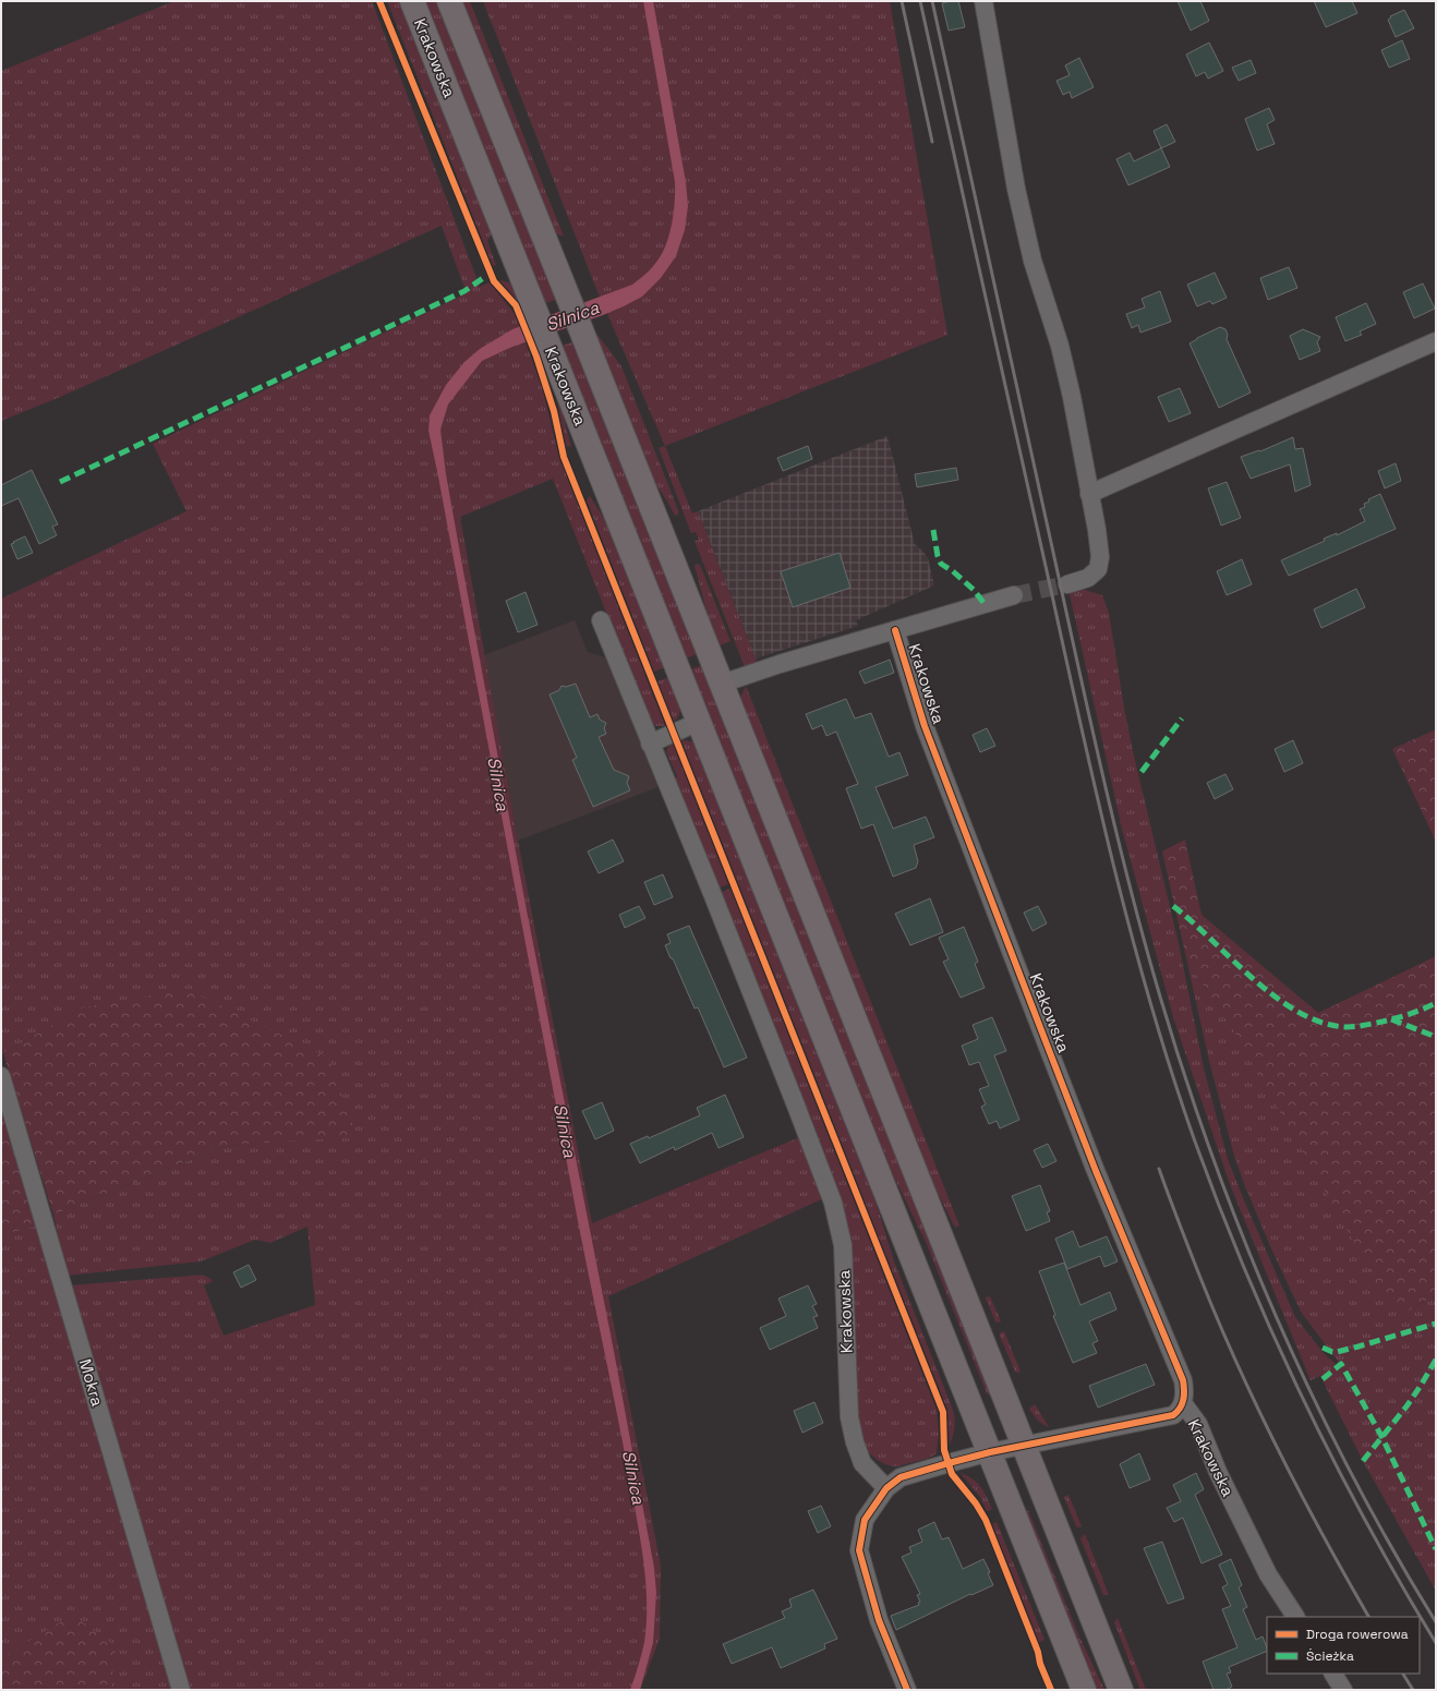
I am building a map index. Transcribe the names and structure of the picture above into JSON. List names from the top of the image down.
{
  "streets": {
    "main road": ["Krakowska"],
    "street": ["Mokra"]
  },
  "water": ["Silnica"],
  "legend": ["Droga rowerowa", "Ścieżka"]
}
